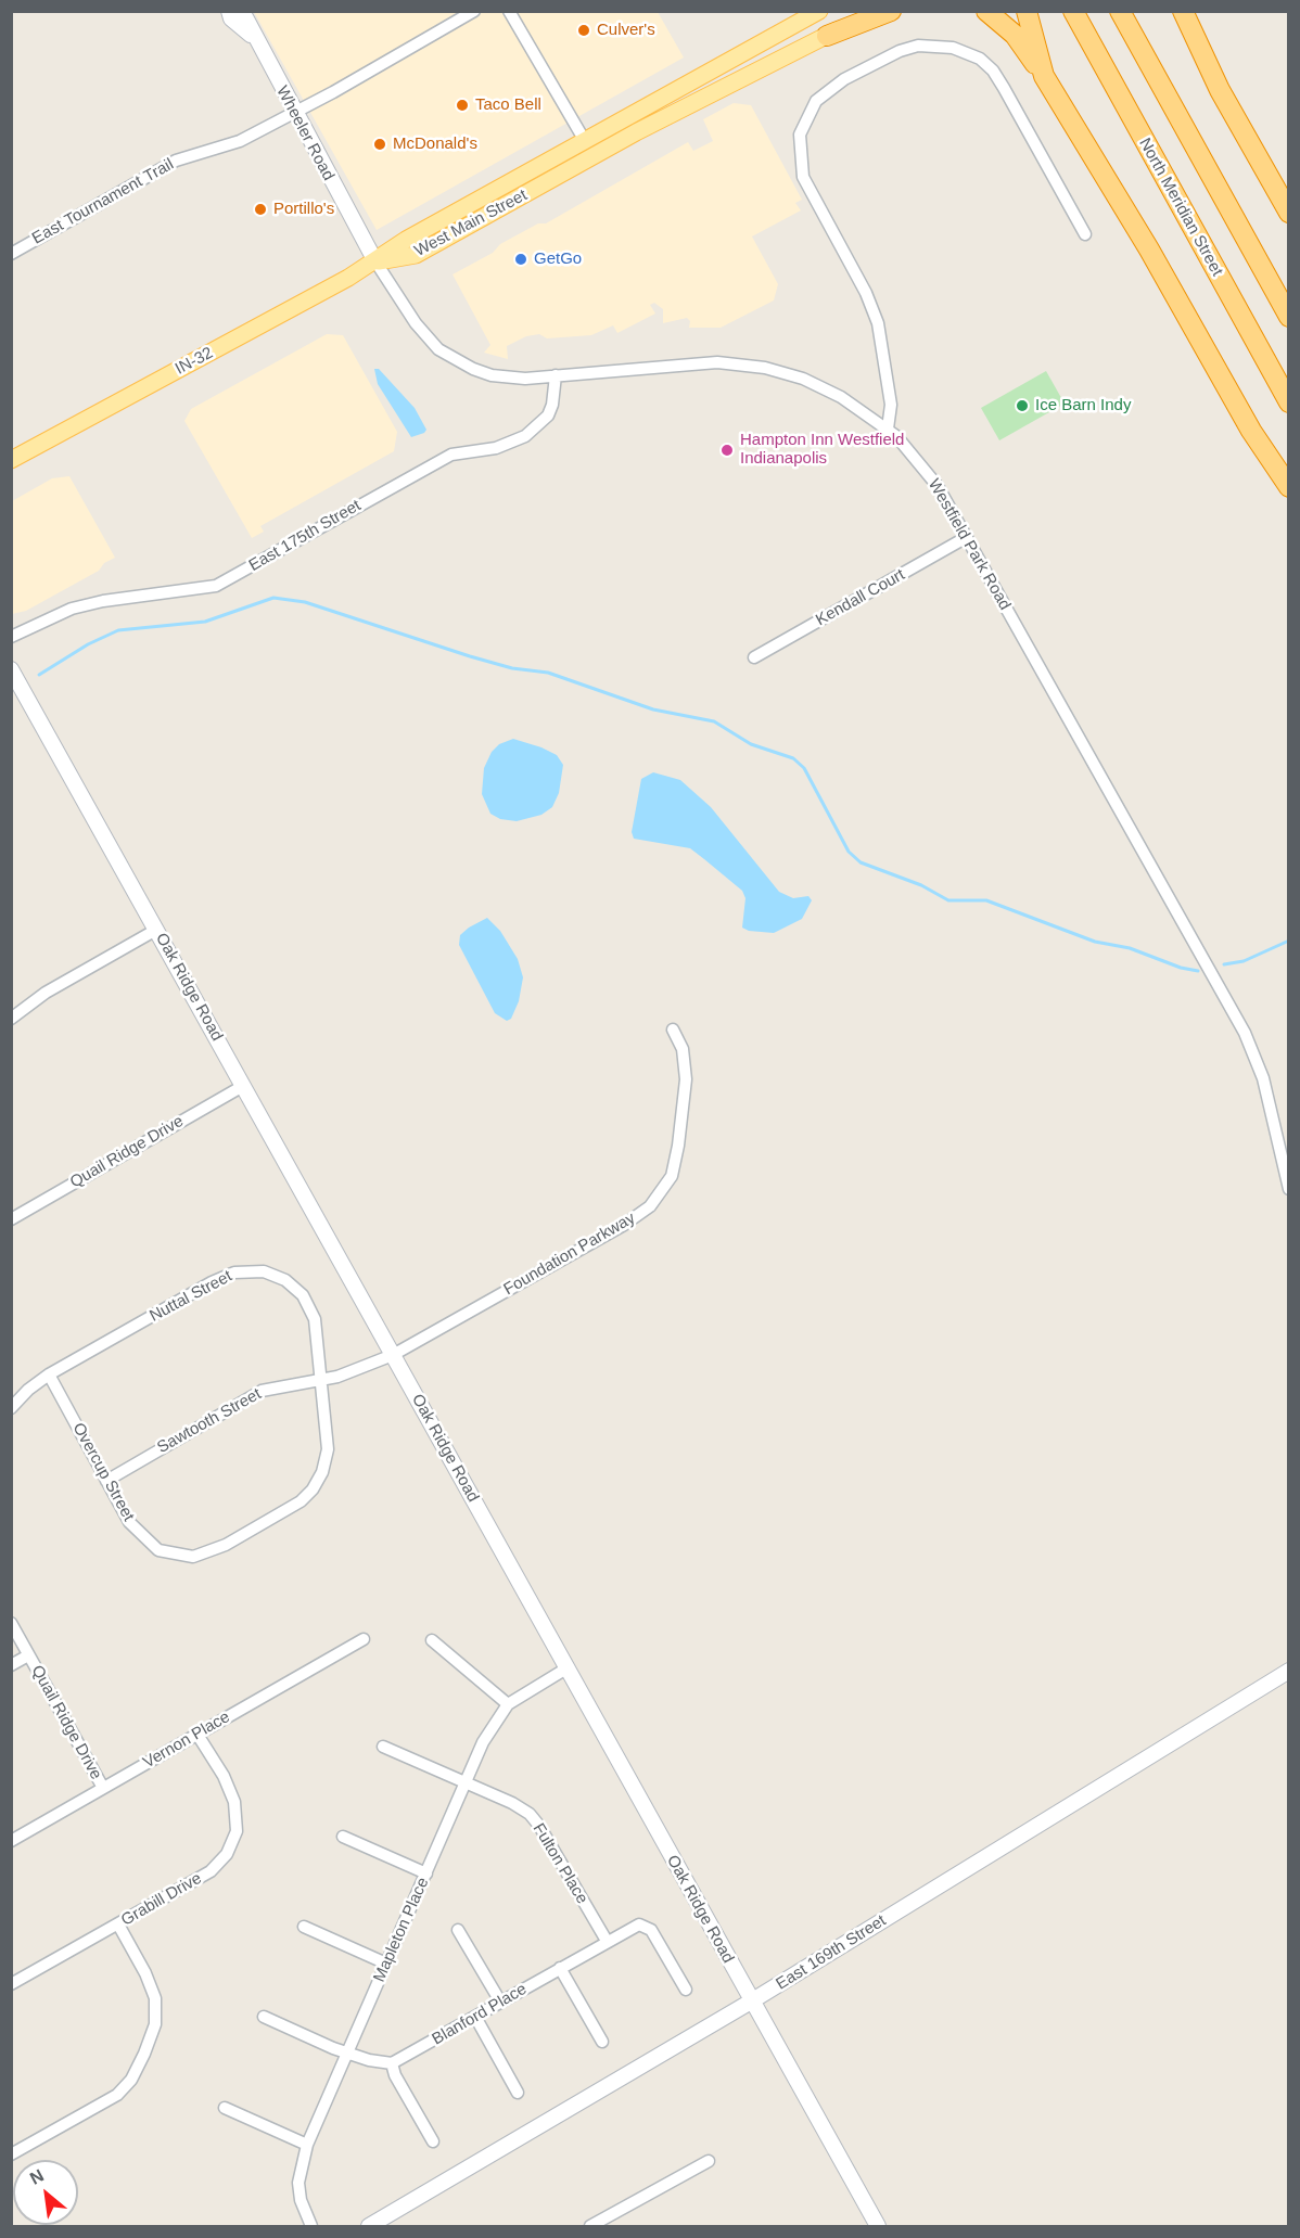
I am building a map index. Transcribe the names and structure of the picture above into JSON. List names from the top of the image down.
{
  "streets": {
    "highway": ["North Meridian Street"],
    "main road": ["West Main Street", "IN-32"],
    "street": [
      "Wheeler Road",
      "East Tournament Trail",
      "East 175th Street",
      "Westfield Park Road",
      "Kendall Court",
      "Oak Ridge Road",
      "Quail Ridge Drive",
      "Foundation Parkway",
      "Nuttal Street",
      "Sawtooth Street",
      "Overcup Street",
      "Vernon Place",
      "Fulton Place",
      "Grabill Drive",
      "Mapleton Place",
      "East 169th Street",
      "Blanford Place"
    ]
  },
  "crossings": [
    ["Wheeler Road", "East Tournament Trail"],
    ["Wheeler Road", "West Main Street"],
    ["Wheeler Road", "IN-32"],
    ["Wheeler Road", "Westfield Park Road"],
    ["West Main Street", "IN-32"],
    ["West Main Street", "Westfield Park Road"],
    ["IN-32", "Westfield Park Road"],
    ["East 175th Street", "Westfield Park Road"],
    ["Westfield Park Road", "Kendall Court"],
    ["Oak Ridge Road", "Quail Ridge Drive"],
    ["Oak Ridge Road", "Foundation Parkway"],
    ["Oak Ridge Road", "Sawtooth Street"],
    ["Oak Ridge Road", "Mapleton Place"],
    ["Oak Ridge Road", "East 169th Street"],
    ["Quail Ridge Drive", "Vernon Place"],
    ["Foundation Parkway", "Sawtooth Street"],
    ["Nuttal Street", "Sawtooth Street"],
    ["Nuttal Street", "Overcup Street"],
    ["Sawtooth Street", "Overcup Street"],
    ["Vernon Place", "Grabill Drive"],
    ["Fulton Place", "Mapleton Place"],
    ["Fulton Place", "Blanford Place"]
  ],
  "places": [
    "Culver's",
    "Taco Bell",
    "McDonald's",
    "Portillo's",
    "GetGo",
    "Ice Barn Indy",
    "Hampton Inn Westfield Indianapolis"
  ],
  "north": "top left"
}
